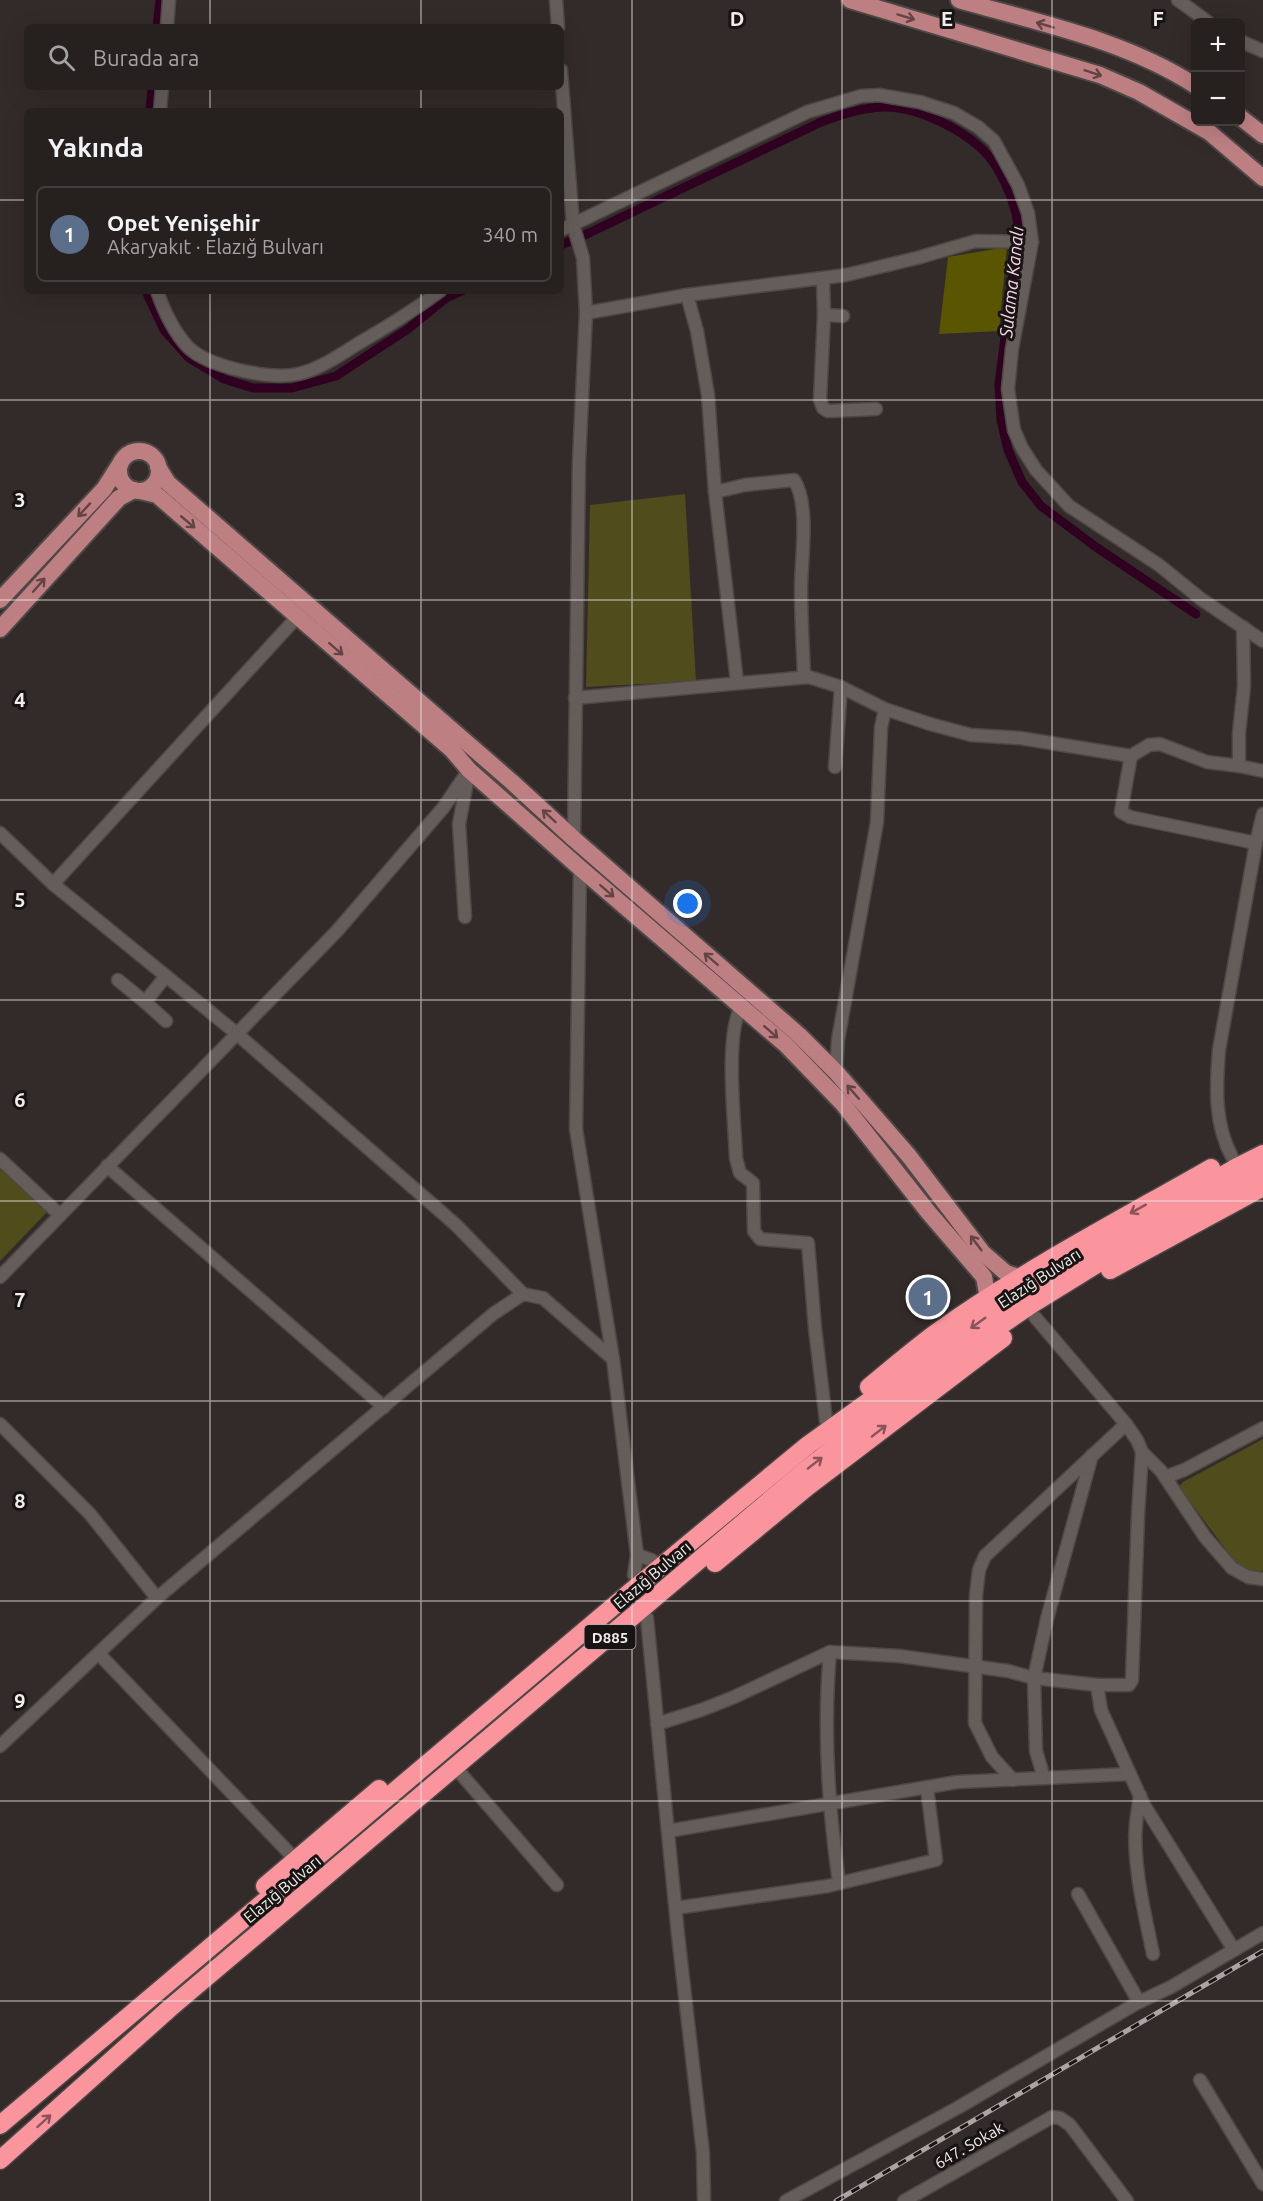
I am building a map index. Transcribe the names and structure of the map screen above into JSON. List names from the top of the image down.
{
  "streets": {
    "highway": ["Elazığ Bulvarı", "D885"],
    "street": ["647. Sokak"]
  },
  "water": ["Sulama Kanalı"],
  "page": {
    "map_buttons": ["+", "−"],
    "search": "Burada ara",
    "heading": "Yakında",
    "list": [
      {
        "mark": "1",
        "name": "Opet Yenişehir",
        "note": "Akaryakıt · Elazığ Bulvarı",
        "value": "340 m"
      }
    ],
    "pins": "1"
  },
  "grid": {
    "columns": ["D", "E", "F"],
    "rows": [
      "3",
      "4",
      "5",
      "6",
      "7",
      "8",
      "9"
    ]
  }
}
